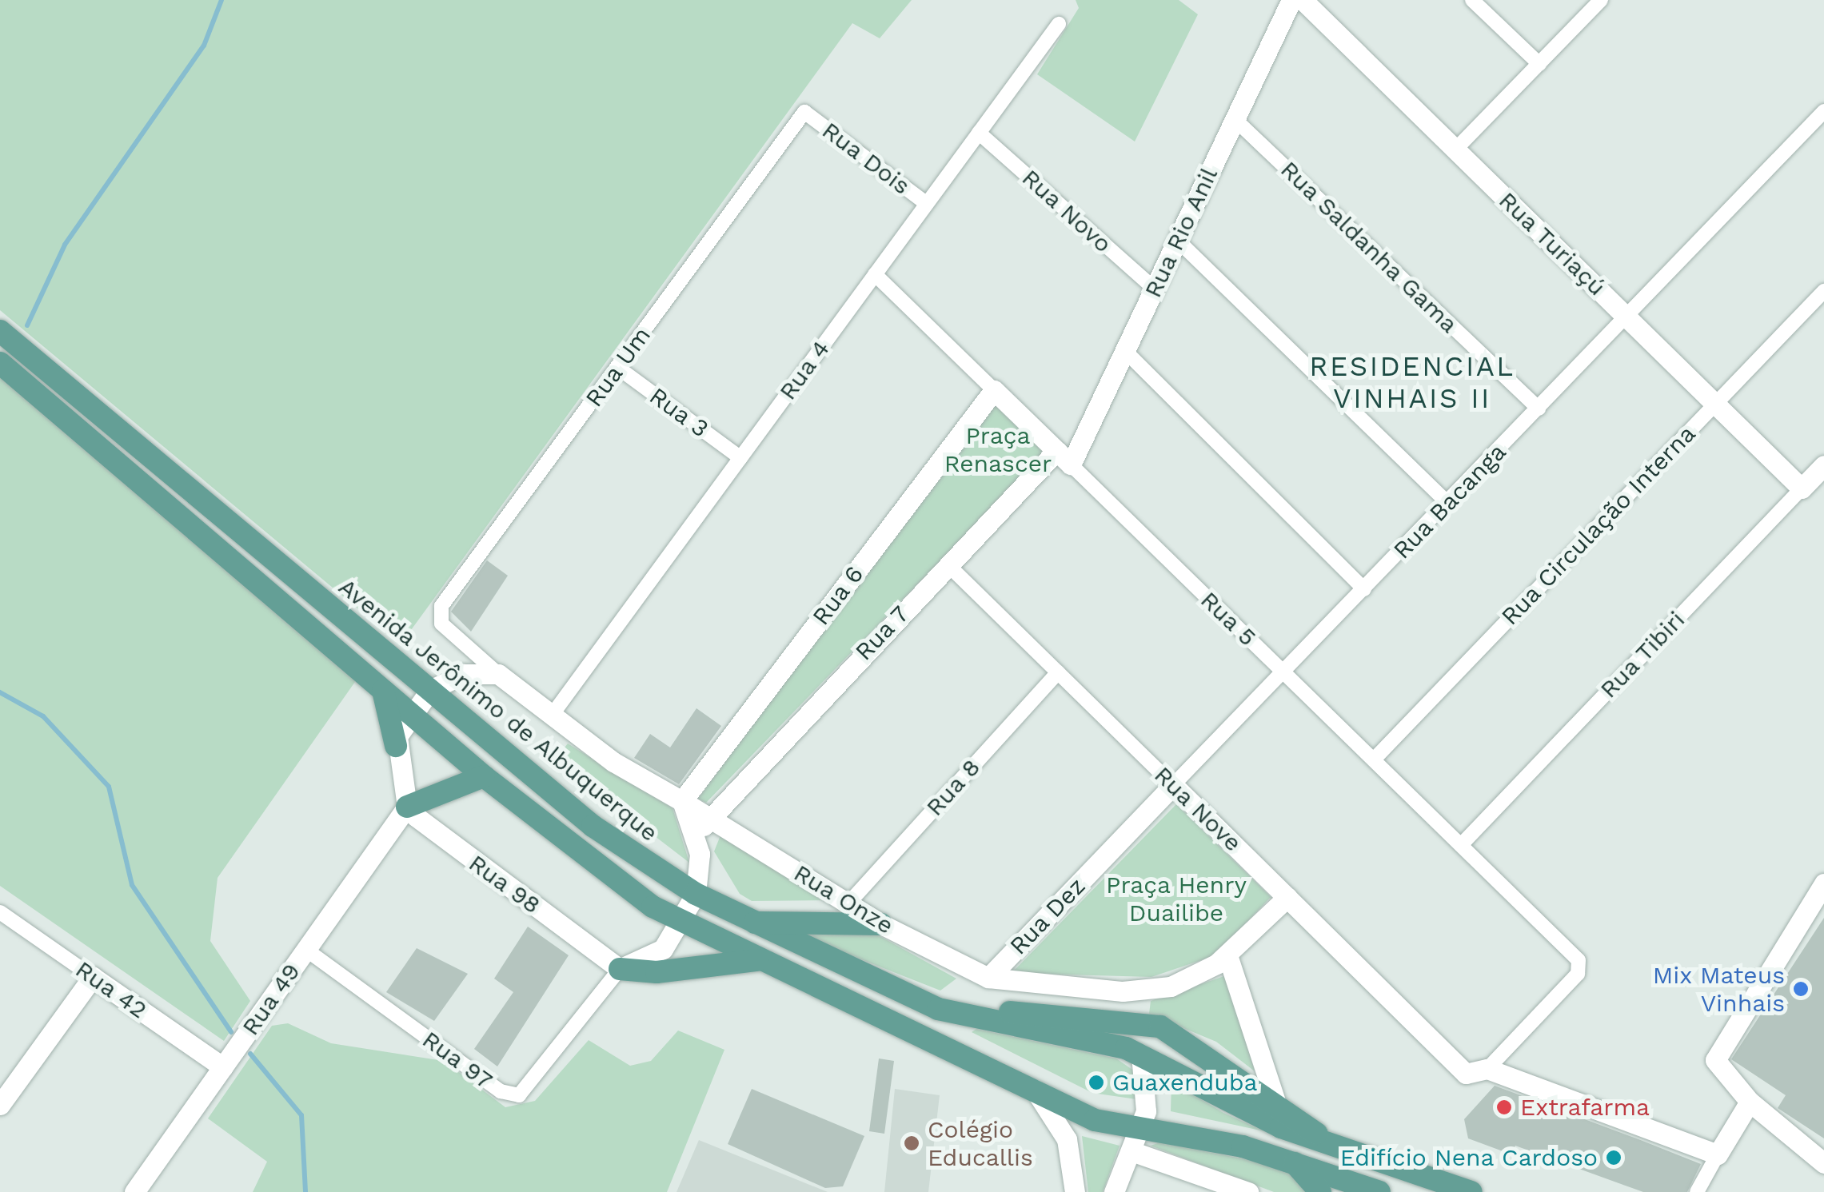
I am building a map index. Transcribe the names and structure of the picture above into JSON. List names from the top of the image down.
{
  "streets": {
    "main road": ["Avenida Jerônimo de Albuquerque"],
    "street": [
      "Rua Dois",
      "Rua Novo",
      "Rua Rio Anil",
      "Rua Turiaçú",
      "Rua Saldanha Gama",
      "Rua Um",
      "Rua 4",
      "Rua 3",
      "Rua Bacanga",
      "Rua Circulação Interna",
      "Rua 6",
      "Rua 5",
      "Rua 7",
      "Rua Tibiri",
      "Rua 8",
      "Rua Nove",
      "Rua 98",
      "Rua Onze",
      "Rua Dez",
      "Rua 42",
      "Rua 49",
      "Rua 97"
    ]
  },
  "crossings": [
    ["Rua Dois", "Rua Um"],
    ["Rua Dois", "Rua 4"],
    ["Rua Novo", "Rua Rio Anil"],
    ["Rua Novo", "Rua 4"],
    ["Rua Rio Anil", "Rua Saldanha Gama"],
    ["Rua Rio Anil", "Rua 5"],
    ["Rua Rio Anil", "Rua 7"],
    ["Rua Turiaçú", "Rua Bacanga"],
    ["Rua Turiaçú", "Rua Circulação Interna"],
    ["Rua Turiaçú", "Rua Tibiri"],
    ["Rua Saldanha Gama", "Rua Bacanga"],
    ["Rua Um", "Rua 3"],
    ["Rua Um", "Rua Onze"],
    ["Rua 4", "Rua 3"],
    ["Rua 4", "Rua 5"],
    ["Rua 4", "Rua Onze"],
    ["Rua Bacanga", "Rua 5"],
    ["Rua Bacanga", "Rua Nove"],
    ["Rua Bacanga", "Rua Dez"],
    ["Rua Circulação Interna", "Rua 5"],
    ["Rua 6", "Rua 5"],
    ["Rua 6", "Rua Onze"],
    ["Rua 5", "Rua 7"],
    ["Rua 5", "Rua Tibiri"],
    ["Rua 5", "Rua Nove"],
    ["Rua 7", "Rua Nove"],
    ["Rua 7", "Rua Onze"],
    ["Rua 8", "Rua Nove"],
    ["Rua 8", "Rua Onze"],
    ["Rua Nove", "Rua Onze"],
    ["Rua Nove", "Rua Dez"],
    ["Rua 98", "Rua 49"],
    ["Rua 98", "Rua 97"],
    ["Rua Onze", "Rua Dez"],
    ["Rua 42", "Rua 49"],
    ["Rua 49", "Rua 97"]
  ],
  "districts": ["RESIDENCIAL VINHAIS II"],
  "parks": ["Praça Renascer", "Praça Henry Duailibe"],
  "places": [
    "Mix Mateus Vinhais",
    "Guaxenduba",
    "Extrafarma",
    "Colégio Educallis",
    "Edifício Nena Cardoso"
  ]
}
